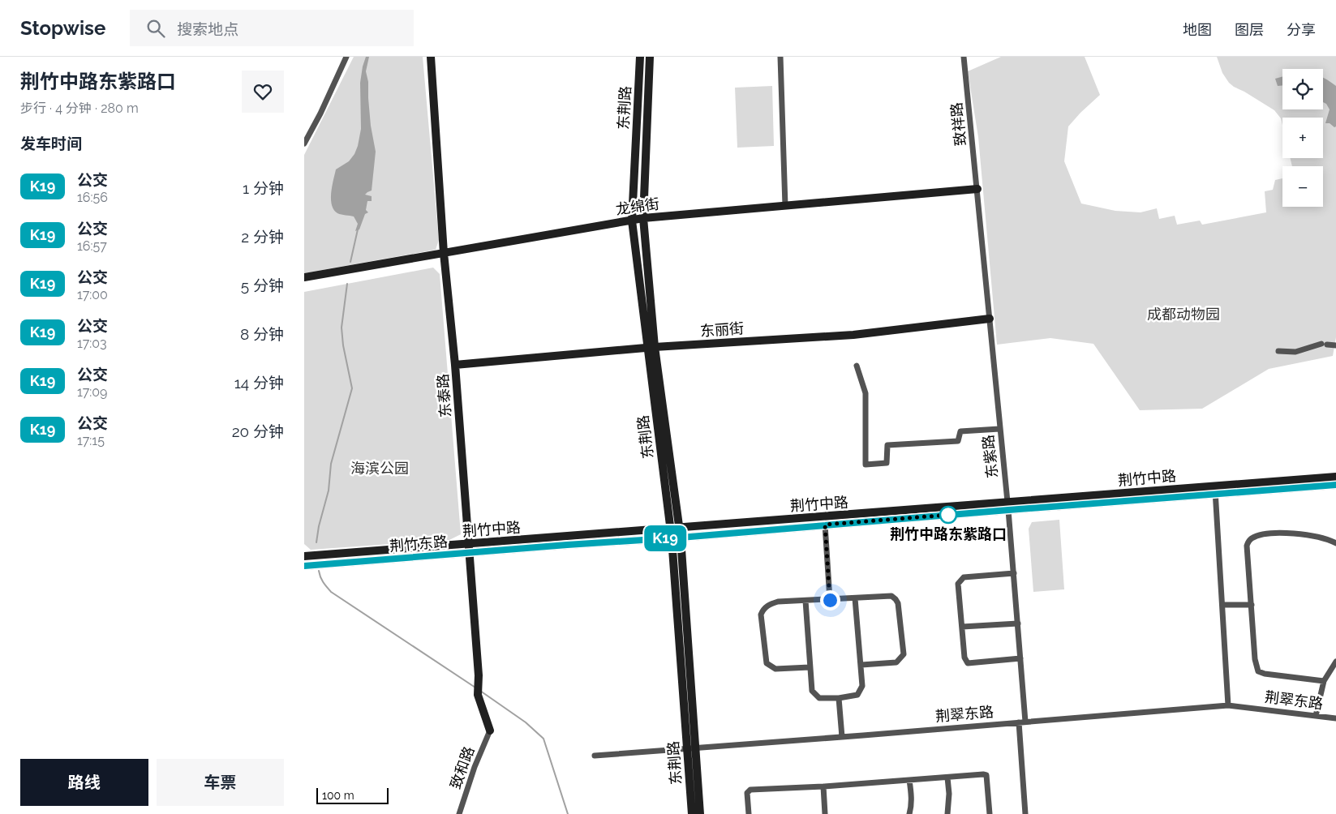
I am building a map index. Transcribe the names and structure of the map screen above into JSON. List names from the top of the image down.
{
  "streets": {
    "street": [
      "东荆路",
      "致祥路",
      "龙绵街",
      "东丽街",
      "东泰路",
      "东紫路",
      "荆竹中路",
      "荆竹东路",
      "荆翠东路",
      "致和路"
    ]
  },
  "crossings": [
    ["东荆路", "龙绵街"],
    ["东荆路", "东丽街"],
    ["东荆路", "荆竹中路"],
    ["东荆路", "荆竹东路"],
    ["东荆路", "荆翠东路"],
    ["致祥路", "龙绵街"],
    ["致祥路", "东紫路"],
    ["龙绵街", "东泰路"],
    ["龙绵街", "东紫路"],
    ["东丽街", "东泰路"],
    ["东丽街", "东紫路"],
    ["东泰路", "荆竹中路"],
    ["东泰路", "荆竹东路"],
    ["东泰路", "致和路"],
    ["东紫路", "荆竹中路"],
    ["东紫路", "荆翠东路"],
    ["荆竹中路", "荆竹东路"]
  ],
  "parks": ["成都动物园", "海滨公园"],
  "places": ["荆竹中路东紫路口"],
  "lines": ["bus line K19"],
  "scale_bar": "100 m",
  "page": {
    "header": "Stopwise",
    "search": "搜索地点",
    "nav": ["地图", "图层", "分享"],
    "heading": [
      ["荆竹中路东紫路口", "步行 · 4 分钟 · 280 m"],
      "发车时间"
    ],
    "on_map": "K19",
    "map_buttons": ["+", "−"],
    "list": [
      {
        "mark": "K19",
        "name": "公交",
        "note": "16:56",
        "value": "1 分钟"
      },
      {
        "mark": "K19",
        "name": "公交",
        "note": "16:57",
        "value": "2 分钟"
      },
      {
        "mark": "K19",
        "name": "公交",
        "note": "17:00",
        "value": "5 分钟"
      },
      {
        "mark": "K19",
        "name": "公交",
        "note": "17:03",
        "value": "8 分钟"
      },
      {
        "mark": "K19",
        "name": "公交",
        "note": "17:09",
        "value": "14 分钟"
      },
      {
        "mark": "K19",
        "name": "公交",
        "note": "17:15",
        "value": "20 分钟"
      }
    ],
    "buttons": ["路线", "车票"],
    "scale": "100 m"
  }
}
